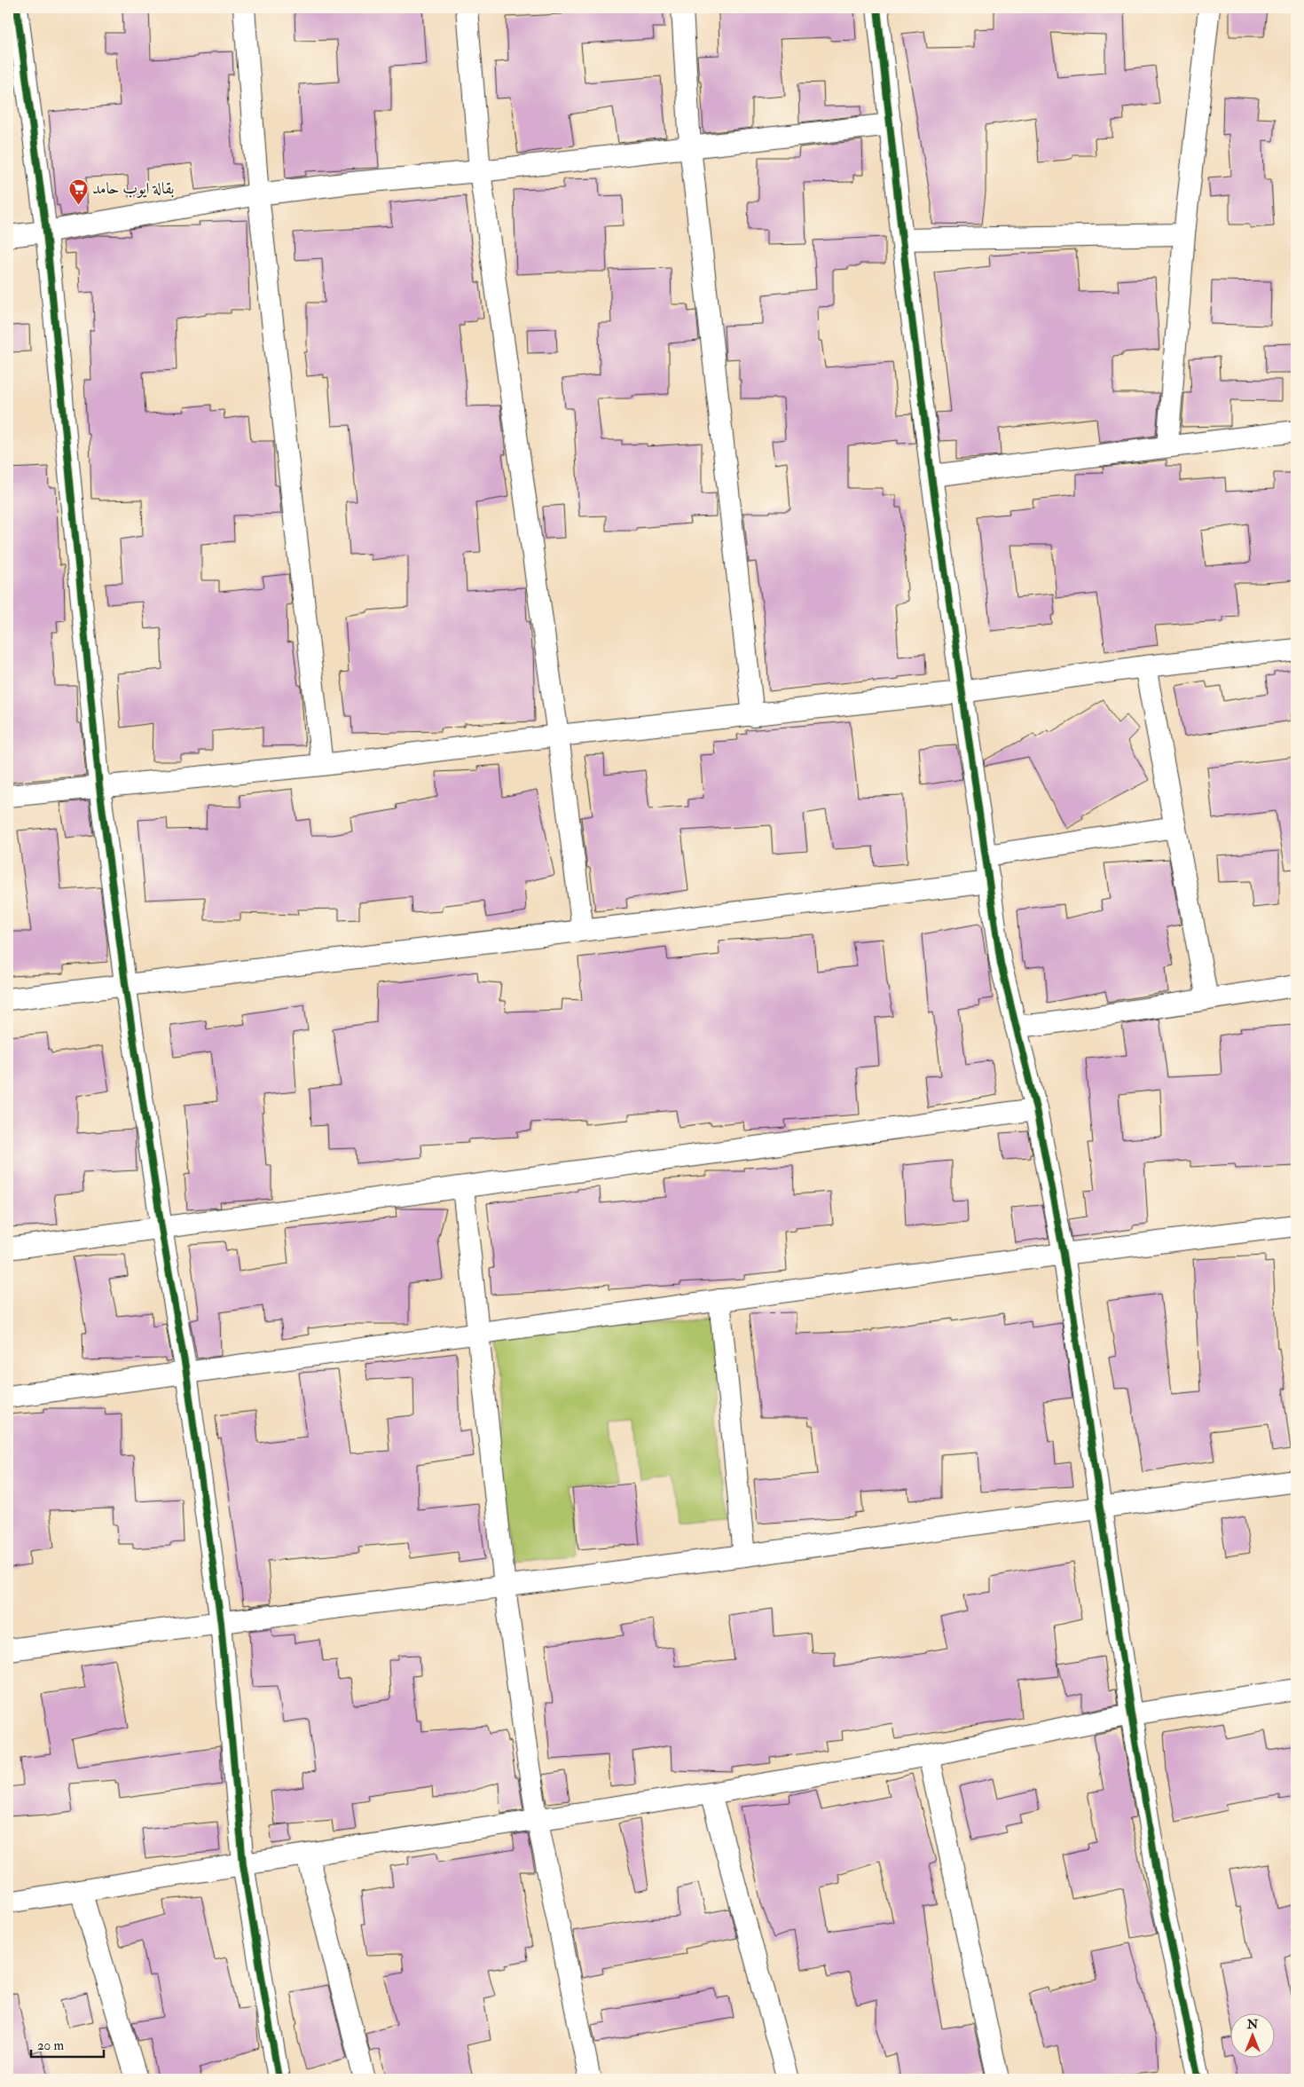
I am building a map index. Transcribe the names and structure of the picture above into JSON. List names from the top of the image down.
{
  "places": {
    "supermarket": ["بقالة ايوب حامد"]
  },
  "scale_bar": "20 m",
  "north": "top"
}
